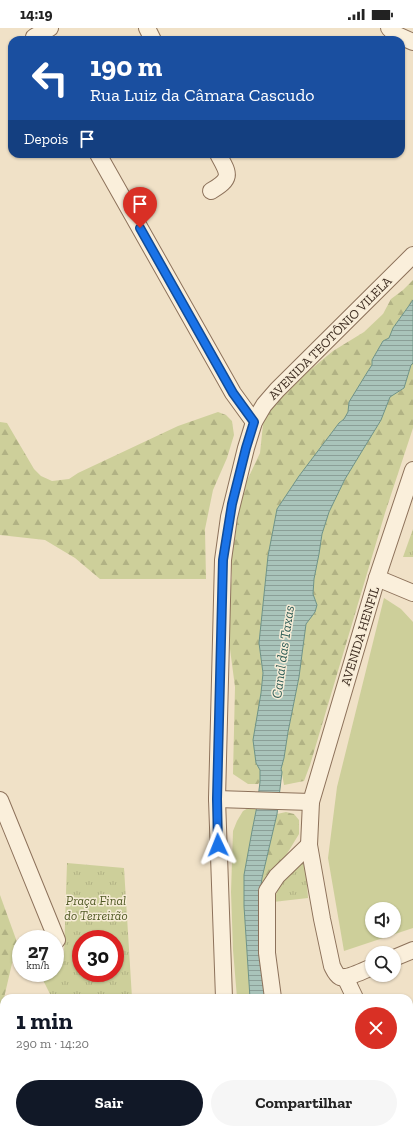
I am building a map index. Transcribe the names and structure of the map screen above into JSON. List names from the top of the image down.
{
  "streets": {
    "street": ["AVENIDA TEOTÔNIO VILELA", "AVENIDA HENFIL"]
  },
  "water": ["Canal das Taxas"],
  "parks": ["Praça Final do Terreirão"],
  "page": {
    "status": "14:19",
    "turn": ["190 m", "Rua Luiz da Câmara Cascudo"],
    "then": "Depois",
    "speed": "27 km/h",
    "limit": "30",
    "heading": ["1 min", "290 m · 14:20"],
    "buttons": ["Sair", "Compartilhar"]
  }
}
